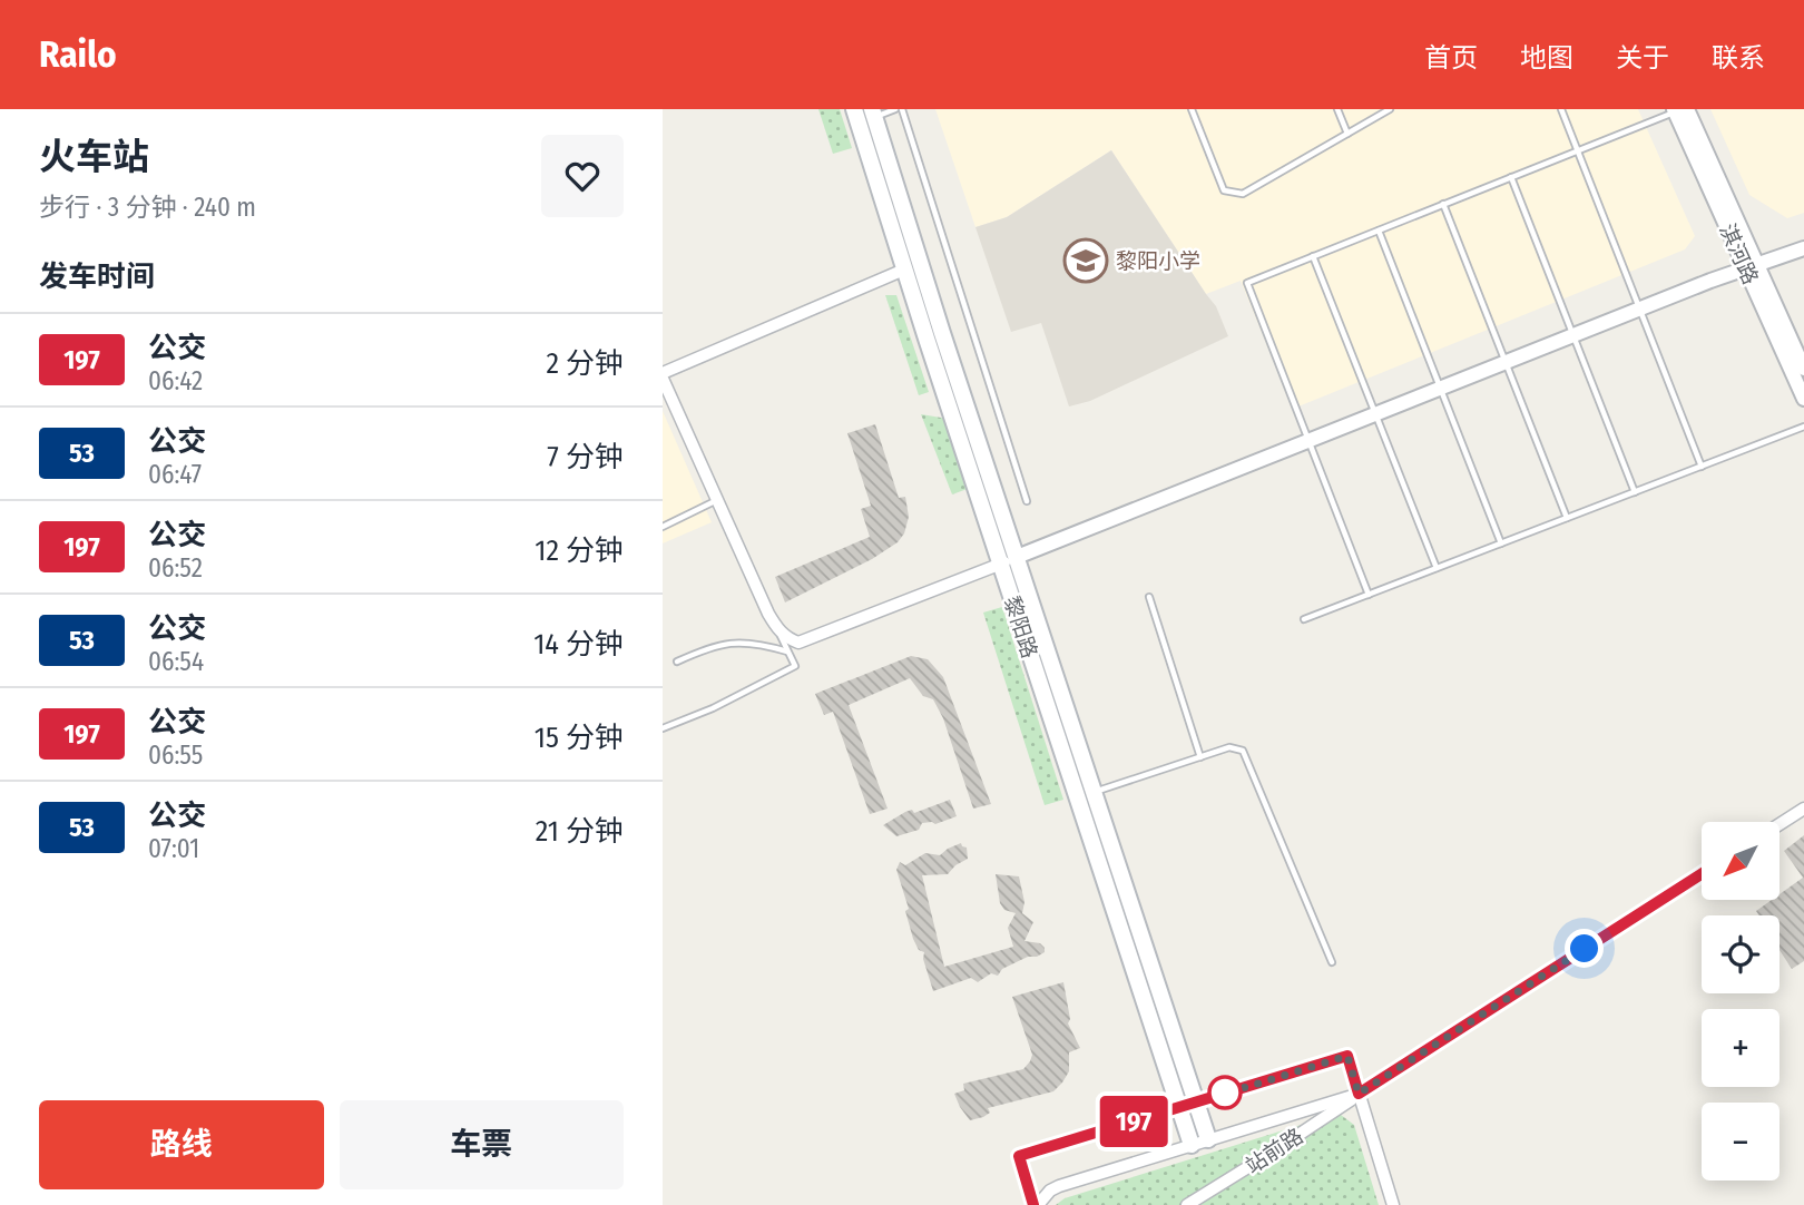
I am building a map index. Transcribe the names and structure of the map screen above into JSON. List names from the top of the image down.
{
  "streets": {
    "main road": ["黎阳路"],
    "street": ["淇河路", "站前路"]
  },
  "places": {
    "school or university": ["黎阳小学"]
  },
  "lines": ["bus line 197"],
  "north": "bottom left",
  "page": {
    "header": "Railo",
    "nav": [
      "首页",
      "地图",
      "关于",
      "联系"
    ],
    "heading": [
      ["火车站", "步行 · 3 分钟 · 240 m"],
      "发车时间"
    ],
    "on_map": "197",
    "list": [
      {
        "mark": "197",
        "name": "公交",
        "note": "06:42",
        "value": "2 分钟"
      },
      {
        "mark": "53",
        "name": "公交",
        "note": "06:47",
        "value": "7 分钟"
      },
      {
        "mark": "197",
        "name": "公交",
        "note": "06:52",
        "value": "12 分钟"
      },
      {
        "mark": "53",
        "name": "公交",
        "note": "06:54",
        "value": "14 分钟"
      },
      {
        "mark": "197",
        "name": "公交",
        "note": "06:55",
        "value": "15 分钟"
      },
      {
        "mark": "53",
        "name": "公交",
        "note": "07:01",
        "value": "21 分钟"
      }
    ],
    "map_buttons": ["+", "−"],
    "buttons": ["路线", "车票"]
  }
}
